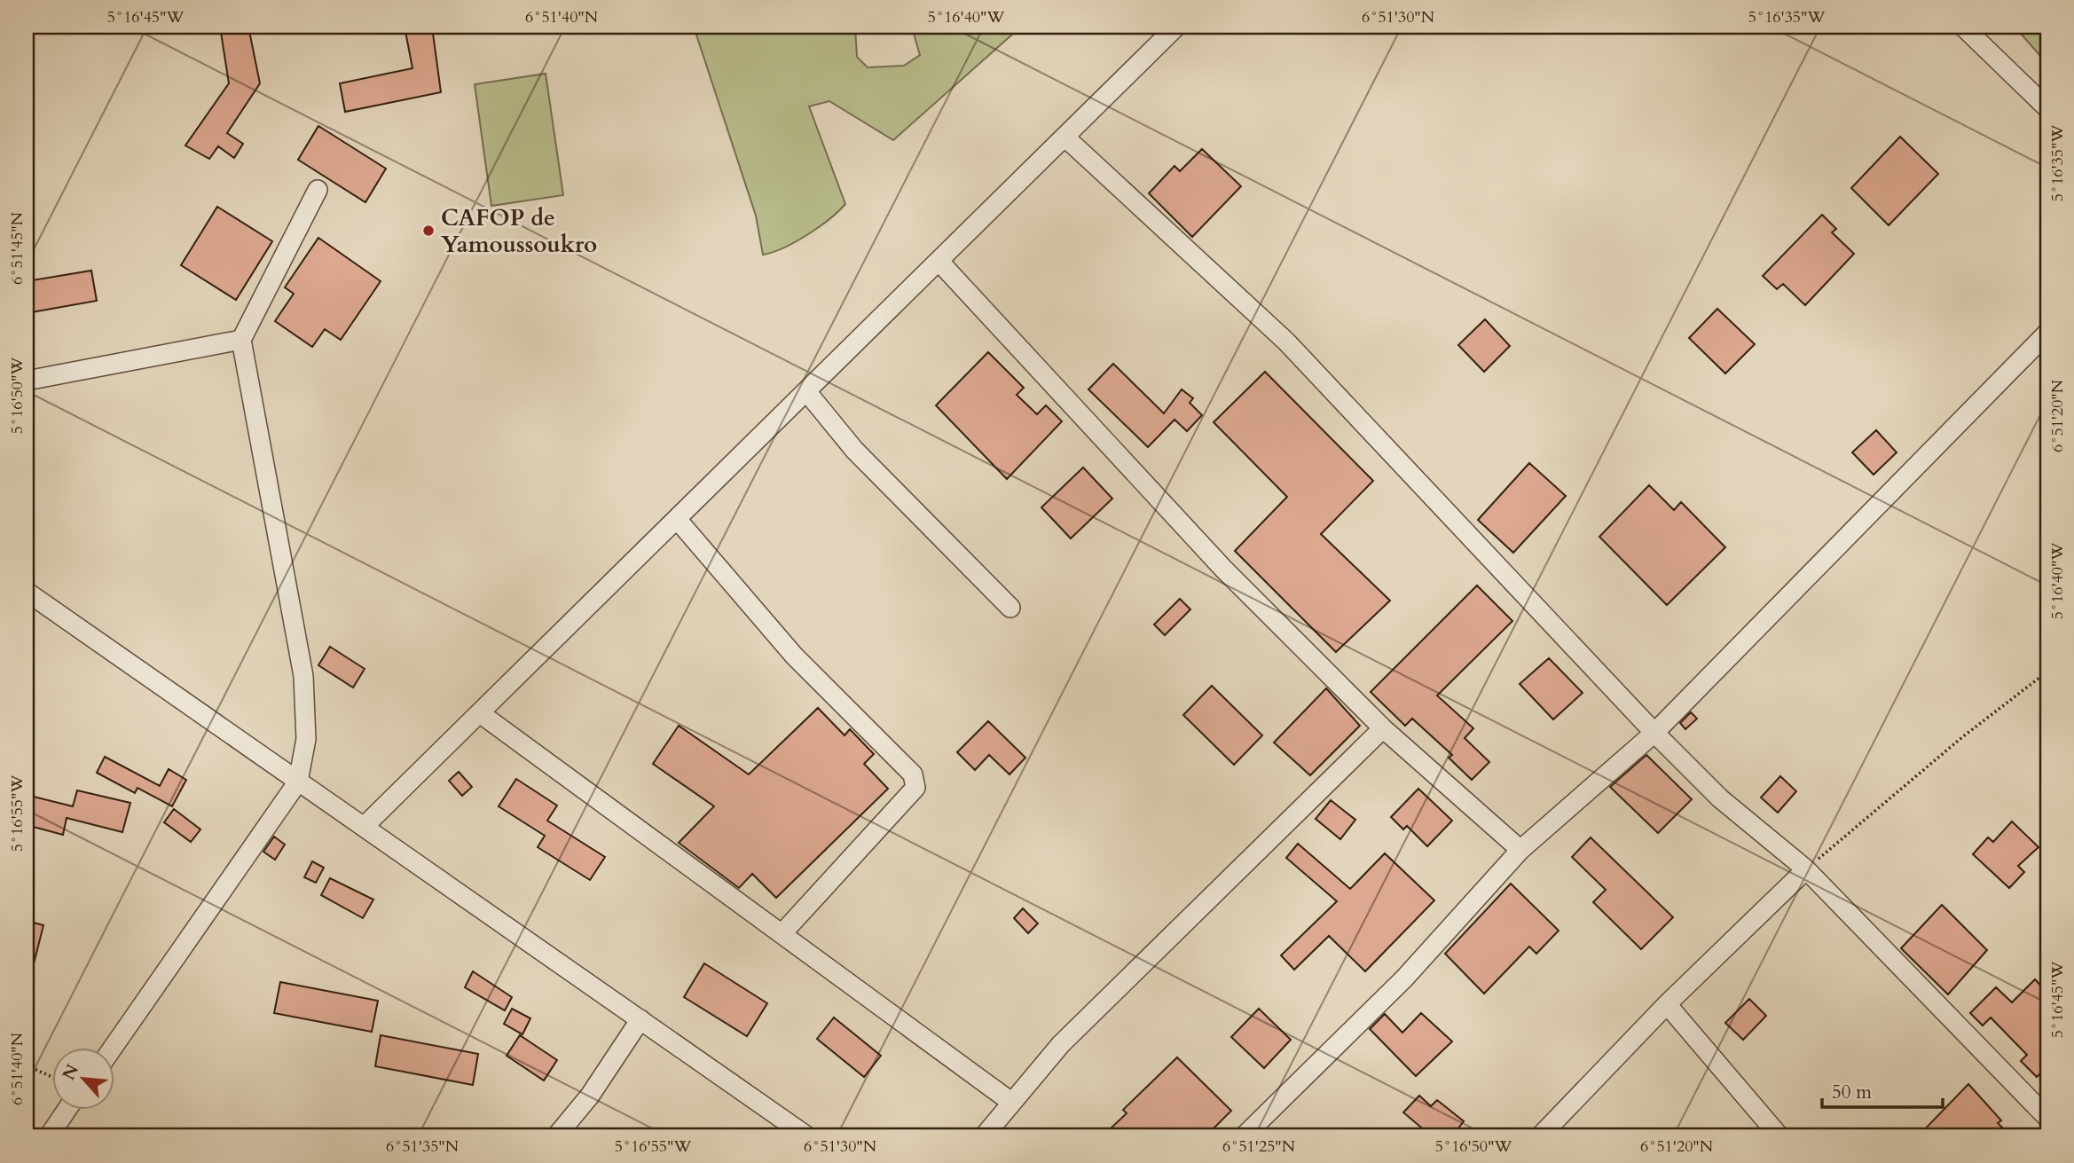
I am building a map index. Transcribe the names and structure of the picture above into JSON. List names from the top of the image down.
{
  "places": ["CAFOP de Yamoussoukro"],
  "scale_bar": "50 m",
  "north": "top left",
  "coordinates": [
    "5°16'45\"W",
    "6°51'40\"N",
    "5°16'40\"W",
    "6°51'30\"N",
    "5°16'35\"W",
    "6°51'45\"N",
    "5°16'50\"W",
    "6°51'20\"N",
    "5°16'55\"W",
    "6°51'35\"N",
    "6°51'25\"N"
  ]
}
